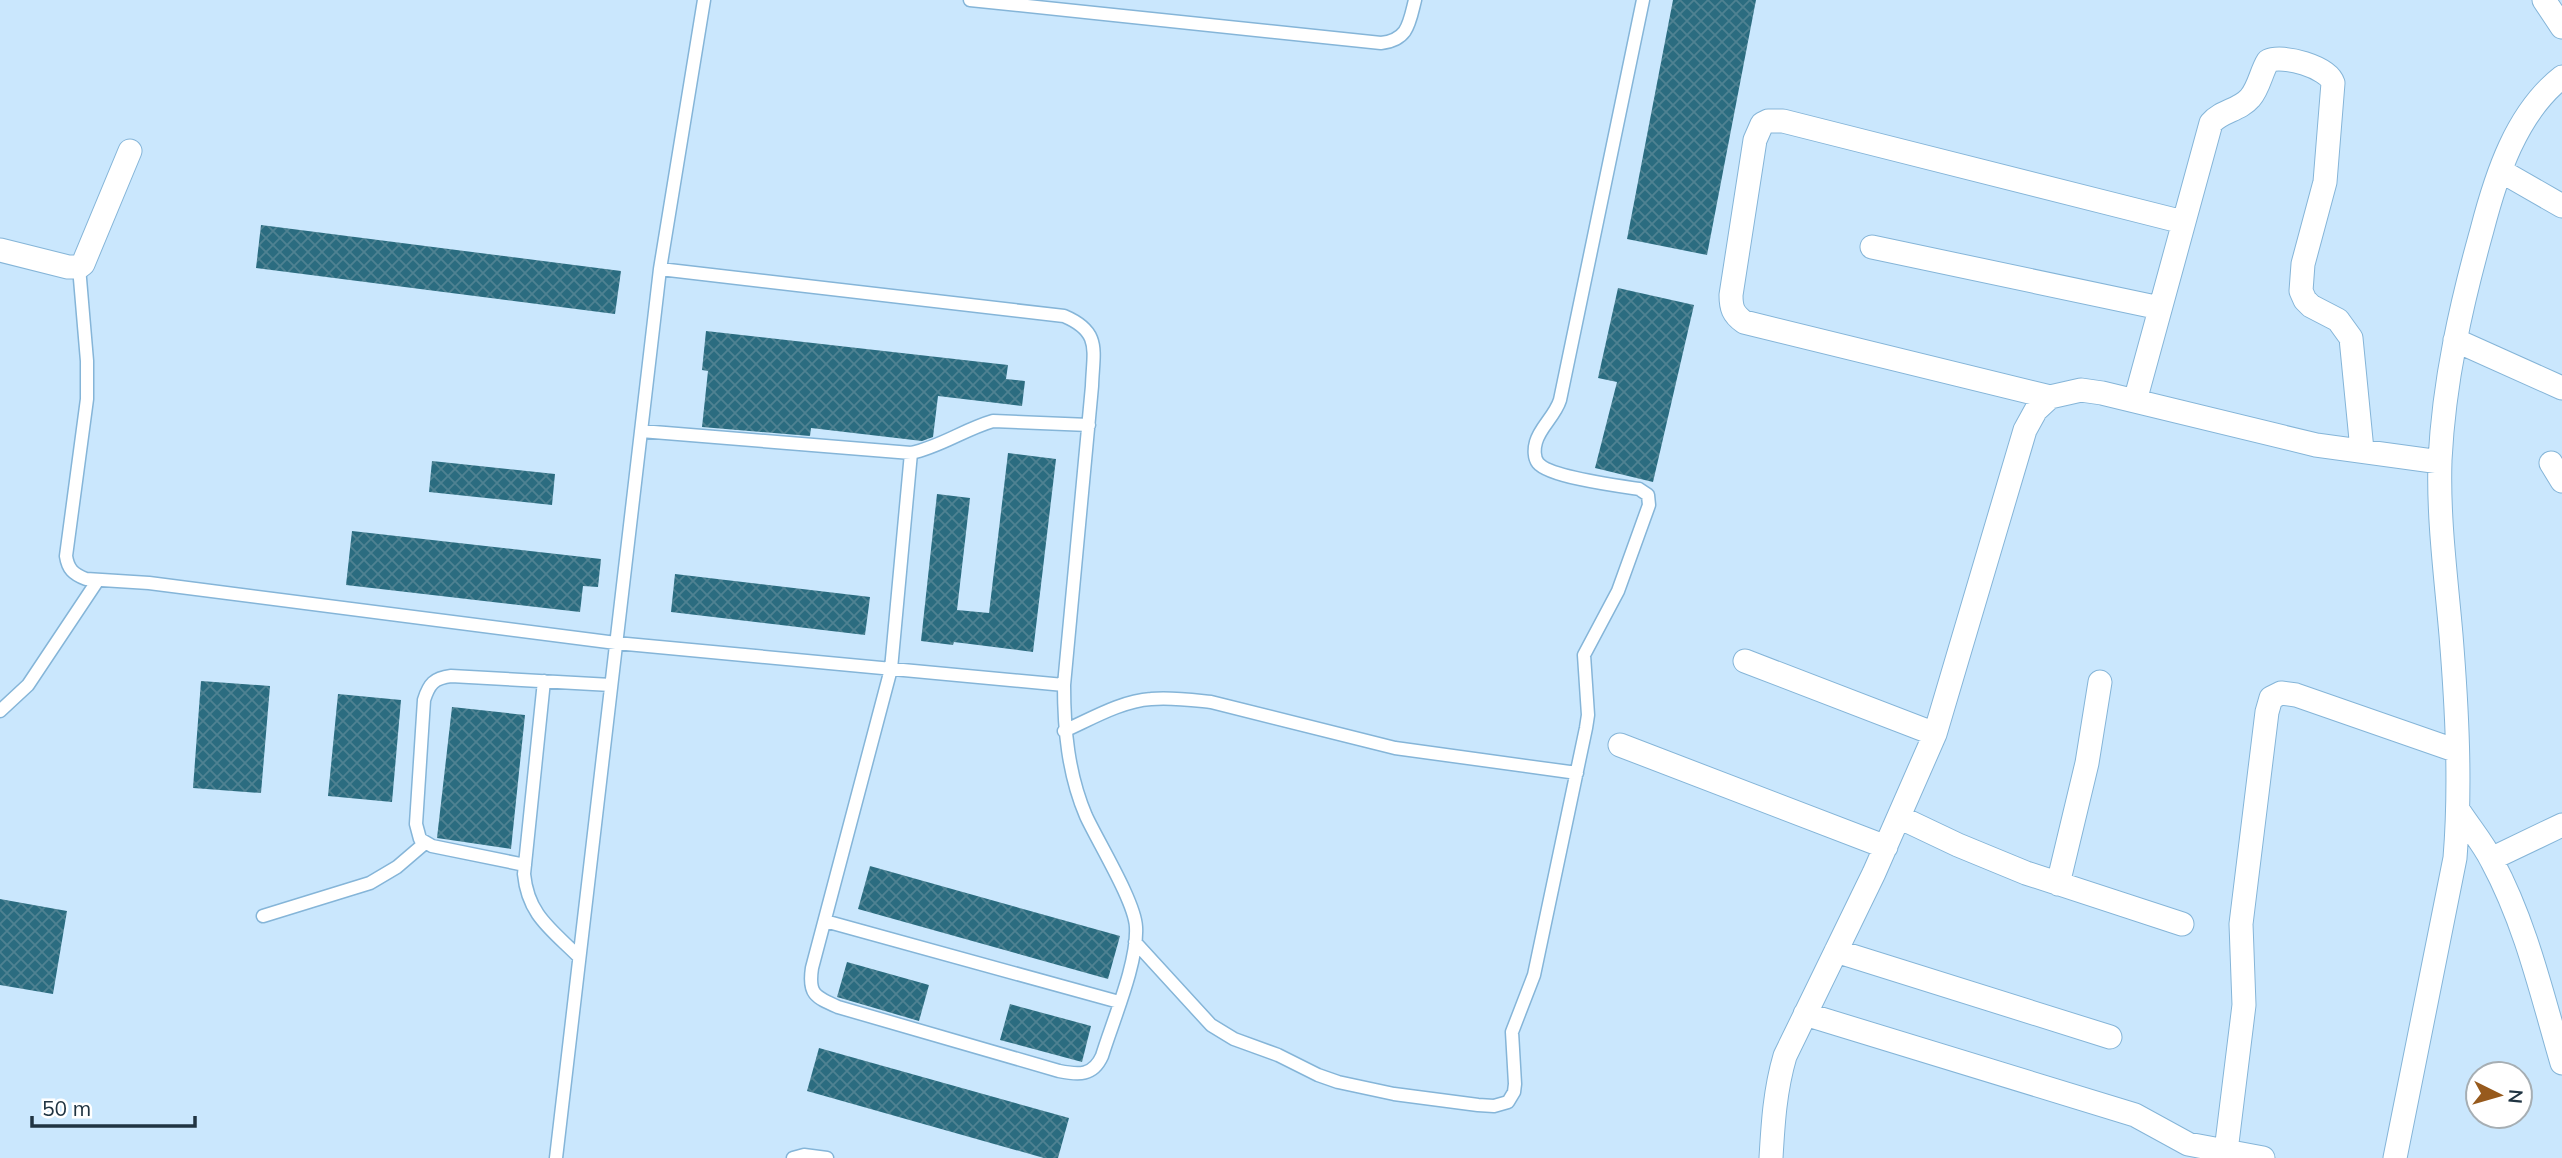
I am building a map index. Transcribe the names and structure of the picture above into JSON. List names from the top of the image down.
{
  "scale_bar": "50 m",
  "north": "right"
}
